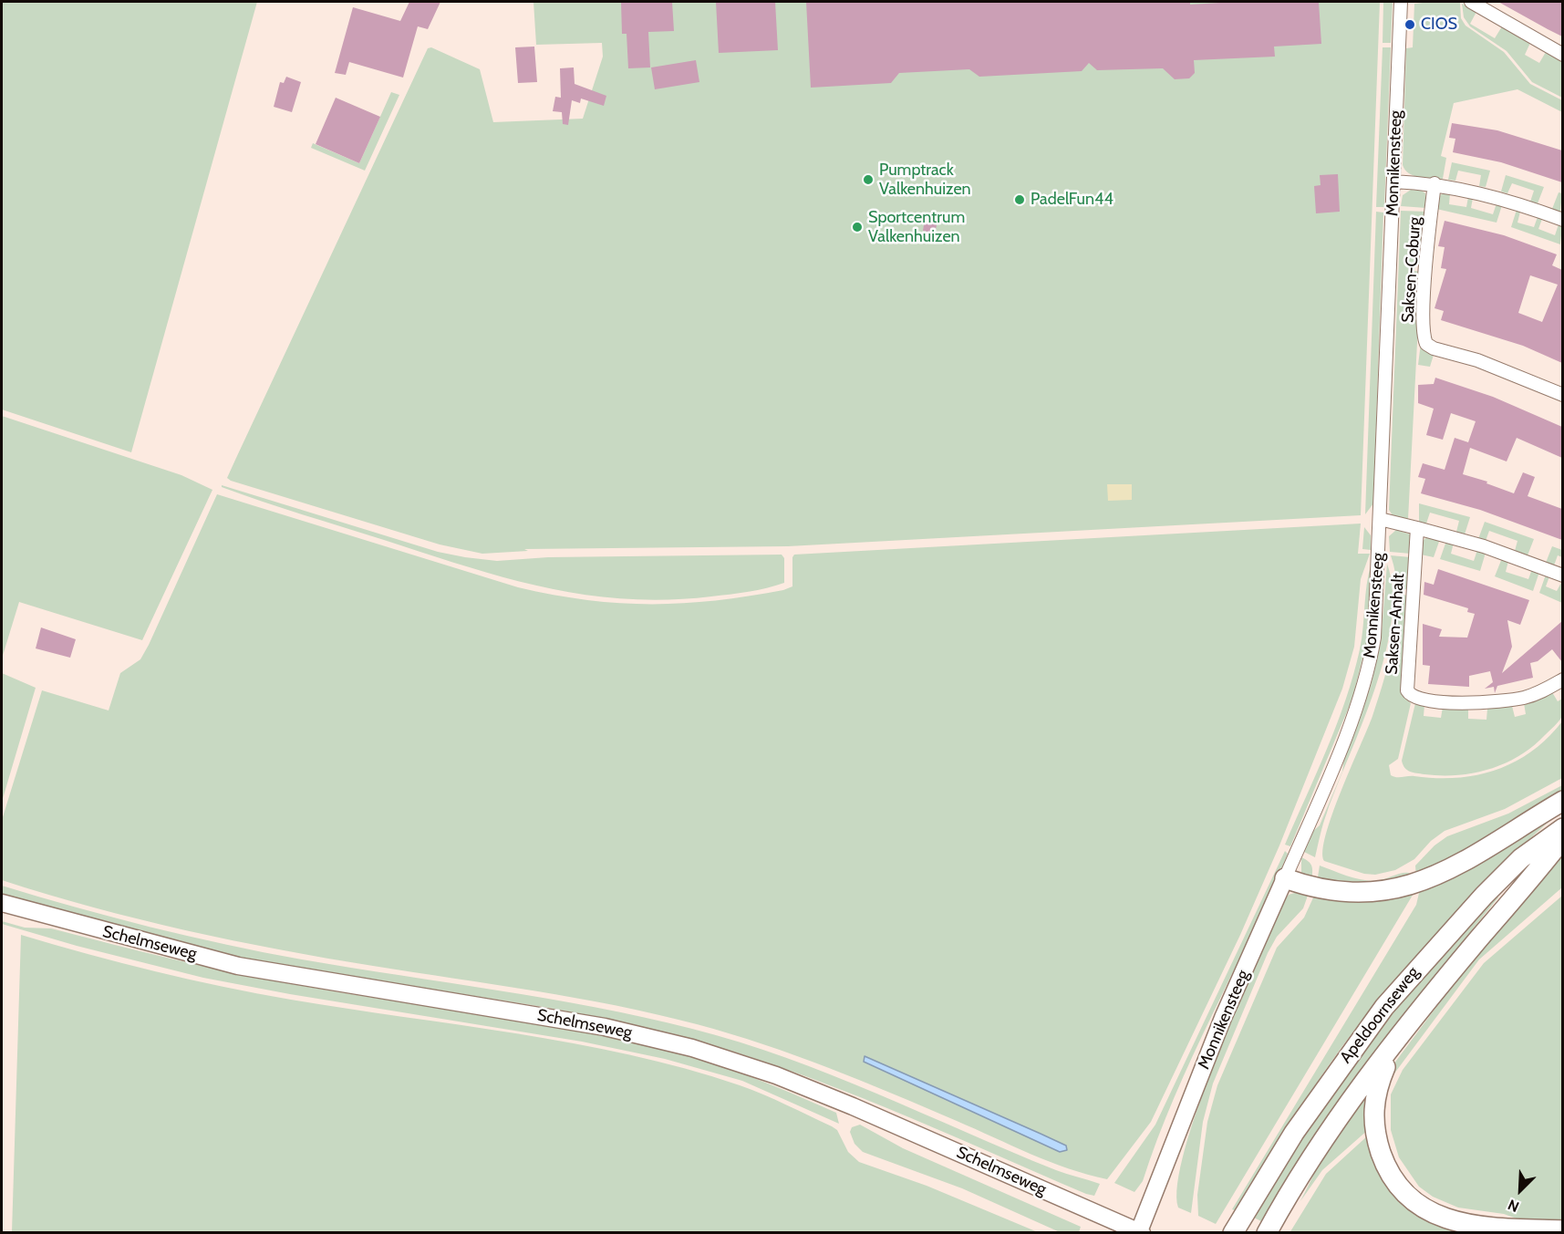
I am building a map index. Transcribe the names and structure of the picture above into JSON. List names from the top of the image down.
{
  "streets": {
    "main road": ["Monnikensteeg", "Schelmseweg", "Apeldoornseweg"],
    "street": ["Saksen-Coburg", "Saksen-Anhalt"]
  },
  "crossings": [
    ["Monnikensteeg", "Schelmseweg"]
  ],
  "places": [
    "CIOS",
    "Pumptrack Valkenhuizen",
    "PadelFun44",
    "Sportcentrum Valkenhuizen"
  ],
  "north": "bottom left"
}
